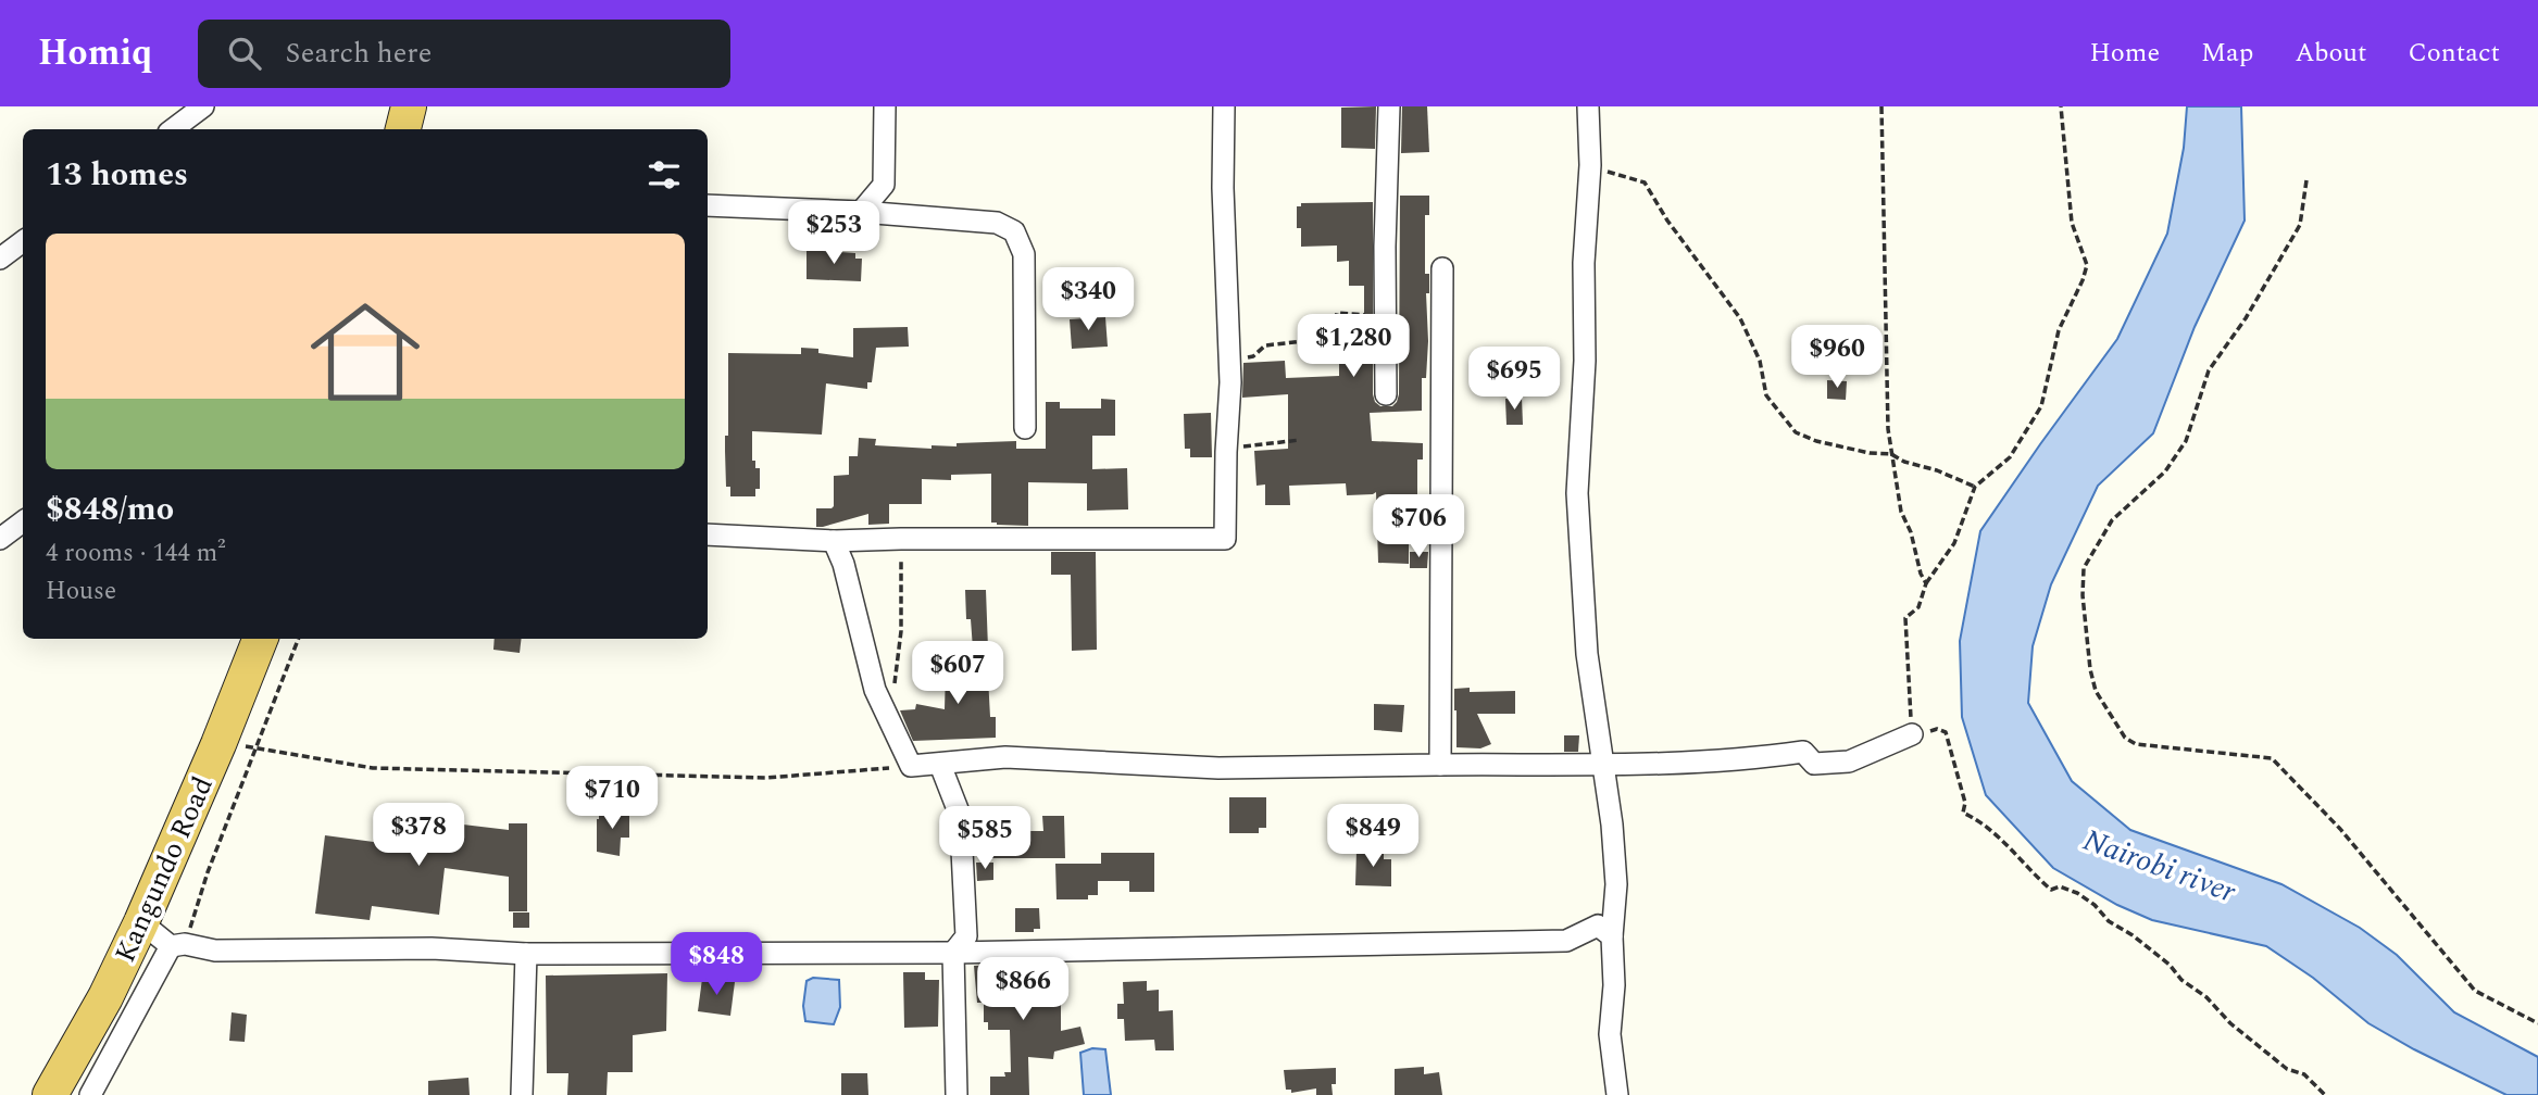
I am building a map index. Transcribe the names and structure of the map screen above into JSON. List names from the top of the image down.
{
  "streets": {
    "highway": ["Kangundo Road"]
  },
  "water": ["Nairobi river"],
  "page": {
    "header": "Homiq",
    "search": "Search here",
    "nav": [
      "Home",
      "Map",
      "About",
      "Contact"
    ],
    "heading": "13 homes",
    "price": [
      "$253",
      "$340",
      "$1,280",
      "$960",
      "$695",
      "$706",
      "$607",
      "$710",
      "$378",
      "$849",
      "$585",
      "$848",
      "$866"
    ],
    "list": [
      {
        "name": "$848/mo",
        "note": "4 rooms · 144 m² · House"
      }
    ]
  }
}
